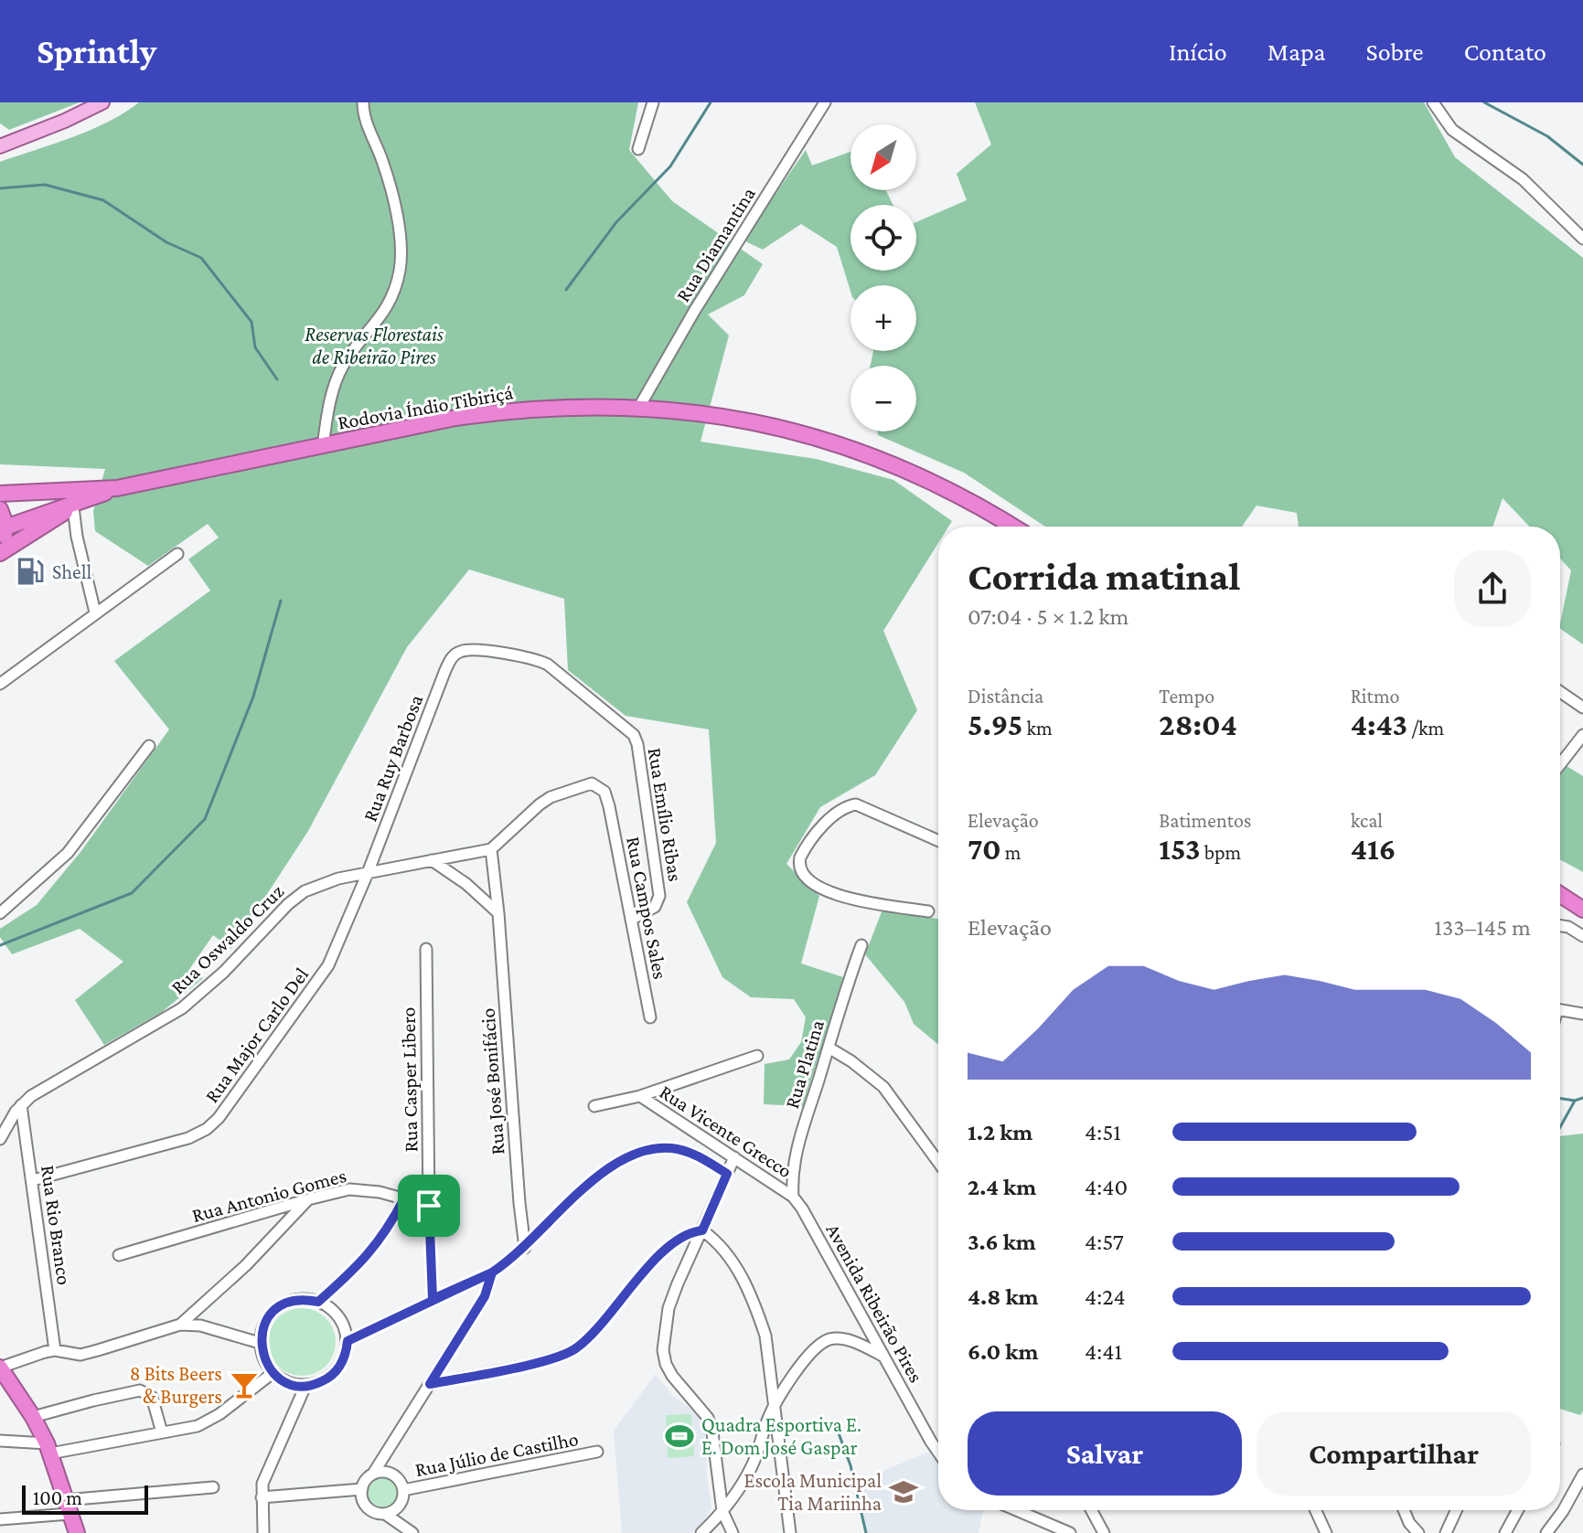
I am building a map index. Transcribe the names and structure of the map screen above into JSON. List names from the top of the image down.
{
  "streets": {
    "highway": ["Rodovia Índio Tibiriçá"],
    "street": [
      "Rua Diamantina",
      "Rua Ruy Barbosa",
      "Rua Emílio Ribas",
      "Rua Campos Sales",
      "Rua Oswaldo Cruz",
      "Rua Major Carlo Del",
      "Rua Platina",
      "Rua Casper Libero",
      "Rua José Bonifácio",
      "Rua Vicente Grecco",
      "Rua Antonio Gomes",
      "Rua Rio Branco",
      "Avenida Ribeirão Pires",
      "Rua Júlio de Castilho"
    ]
  },
  "crossings": [
    ["Rua Diamantina", "Rodovia Índio Tibiriçá"],
    ["Rua Ruy Barbosa", "Rua Emílio Ribas"],
    ["Rua Ruy Barbosa", "Rua Oswaldo Cruz"],
    ["Rua Ruy Barbosa", "Rua Major Carlo Del"],
    ["Rua Emílio Ribas", "Rua Campos Sales"],
    ["Rua Campos Sales", "Rua Oswaldo Cruz"],
    ["Rua Campos Sales", "Rua José Bonifácio"],
    ["Rua Oswaldo Cruz", "Rua Major Carlo Del"],
    ["Rua Oswaldo Cruz", "Rua José Bonifácio"],
    ["Rua Oswaldo Cruz", "Rua Rio Branco"],
    ["Rua Major Carlo Del", "Rua Rio Branco"],
    ["Rua Platina", "Rua Vicente Grecco"],
    ["Rua Platina", "Avenida Ribeirão Pires"],
    ["Rua Casper Libero", "Rua Antonio Gomes"],
    ["Rua Vicente Grecco", "Avenida Ribeirão Pires"]
  ],
  "parks": ["Reservas Florestais de Ribeirão Pires"],
  "places": {
    "fuel station": ["Shell"],
    "bar": ["8 Bits Beers & Burgers"],
    "sports": ["Quadra Esportiva E. E. Dom José Gaspar"],
    "school or university": ["Escola Municipal Tia Mariinha"]
  },
  "scale_bar": "100 m",
  "north": "bottom left",
  "page": {
    "header": "Sprintly",
    "nav": [
      "Início",
      "Mapa",
      "Sobre",
      "Contato"
    ],
    "map_buttons": ["+", "−"],
    "heading": ["Corrida matinal", "07:04 · 5 × 1.2 km"],
    "stats": [
      ["Distância", "5.95 km"],
      ["Tempo", "28:04"],
      ["Ritmo", "4:43 /km"],
      ["Elevação", "70 m"],
      ["Batimentos", "153 bpm"],
      ["kcal", "416"]
    ],
    "chart": ["Elevação", "133–145 m"],
    "list": [
      {
        "name": "1.2 km",
        "note": "4:51"
      },
      {
        "name": "2.4 km",
        "note": "4:40"
      },
      {
        "name": "3.6 km",
        "note": "4:57"
      },
      {
        "name": "4.8 km",
        "note": "4:24"
      },
      {
        "name": "6.0 km",
        "note": "4:41"
      }
    ],
    "buttons": ["Salvar", "Compartilhar"],
    "scale": "100 m"
  }
}
